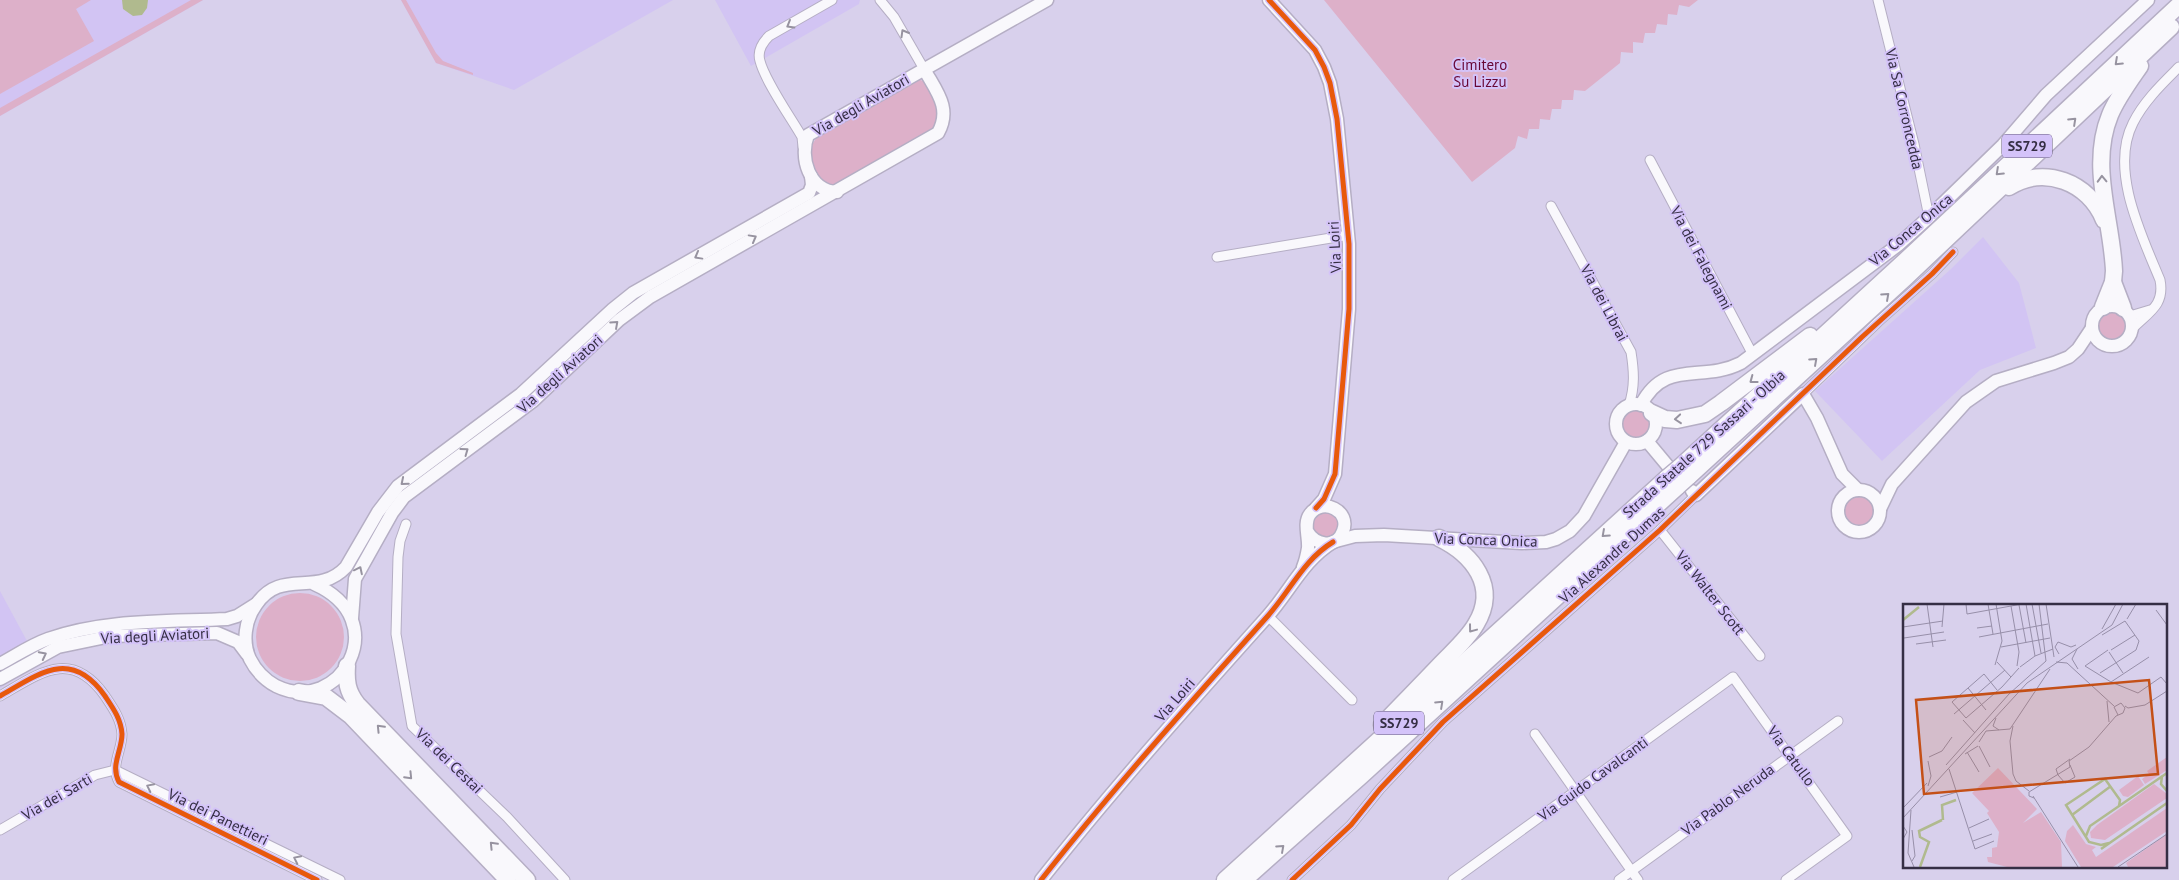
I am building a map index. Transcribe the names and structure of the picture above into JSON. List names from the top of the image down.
{
  "streets": {
    "highway": ["SS729", "Strada Statale 729 Sassari - Olbia"],
    "street": [
      "Via degli Aviatori",
      "Via Sa Corroncedda",
      "Via Conca Onica",
      "Via Loiri",
      "Via dei Falegnami",
      "Via dei Librai",
      "Via Alexandre Dumas",
      "Via Walter Scott",
      "Via Catullo",
      "Via dei Cestai",
      "Via Guido Cavalcanti",
      "Via dei Sarti",
      "Via Pablo Neruda",
      "Via dei Panettieri"
    ]
  },
  "crossings": [
    ["Via Sa Corroncedda", "Via Conca Onica"],
    ["Via Conca Onica", "Via Loiri"],
    ["Via Conca Onica", "Via dei Falegnami"],
    ["Via Conca Onica", "Via dei Librai"],
    ["Strada Statale 729 Sassari - Olbia", "Via Alexandre Dumas"],
    ["Via Alexandre Dumas", "Via Walter Scott"],
    ["Via Catullo", "Via Guido Cavalcanti"],
    ["Via Catullo", "Via Pablo Neruda"],
    ["Via dei Sarti", "Via dei Panettieri"]
  ],
  "parks": ["Cimitero Su Lizzu"]
}
